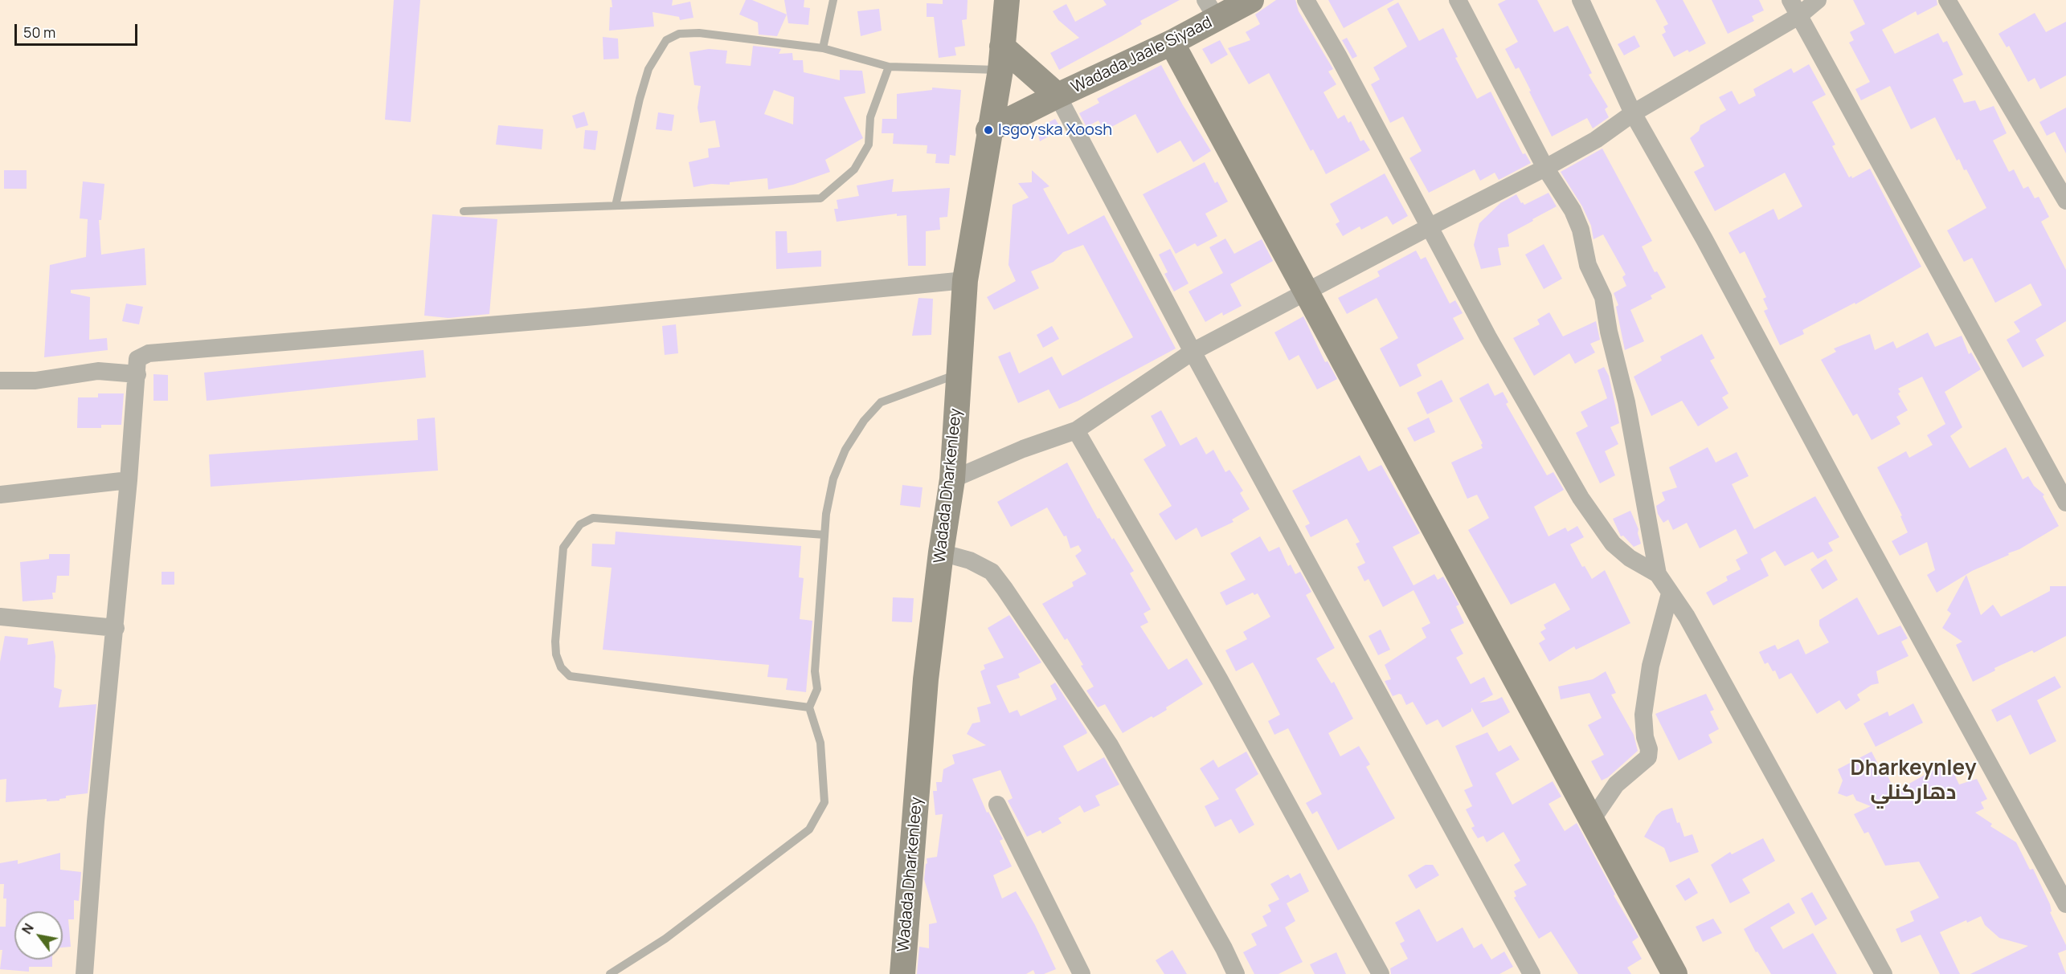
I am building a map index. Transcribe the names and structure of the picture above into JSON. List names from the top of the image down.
{
  "streets": {
    "main road": ["Wadada Jaale Siyaad", "Wadada Dharkenleey"]
  },
  "crossings": [
    ["Wadada Jaale Siyaad", "Wadada Dharkenleey"]
  ],
  "districts": ["Dharkeynley دهاركنلي"],
  "places": ["Isgoyska Xoosh"],
  "scale_bar": "50 m",
  "north": "top left"
}
